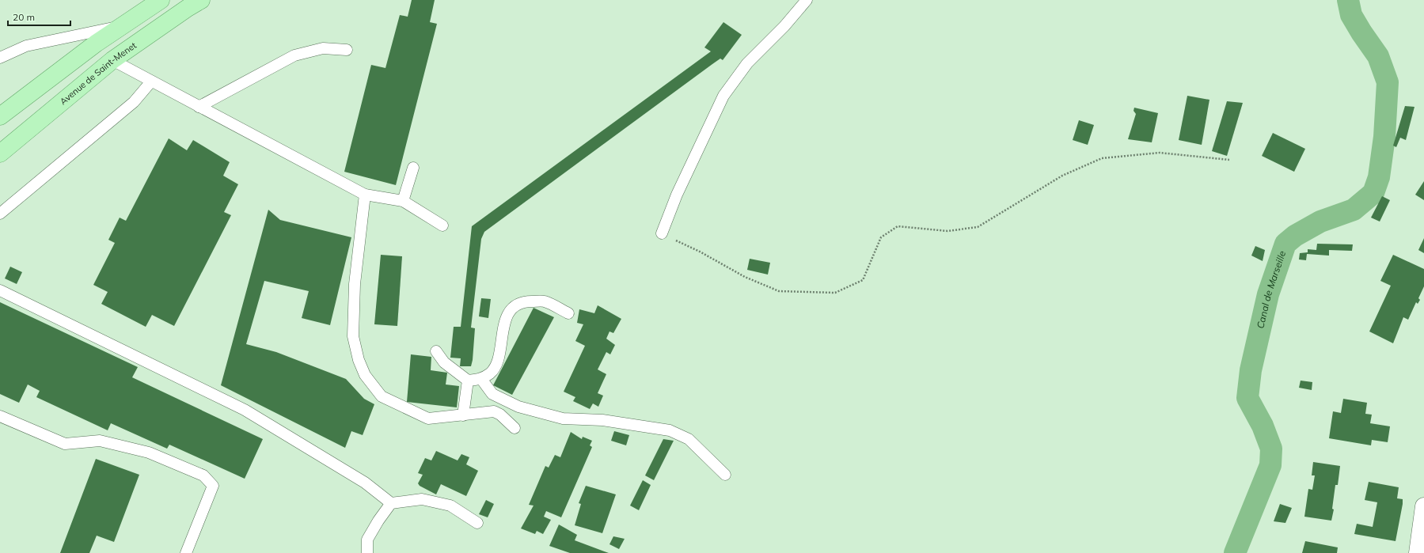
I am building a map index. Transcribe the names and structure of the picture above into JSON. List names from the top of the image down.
{
  "streets": {
    "main road": ["Avenue de Saint-Menet"]
  },
  "water": ["Canal de Marseille"],
  "scale_bar": "20 m"
}
